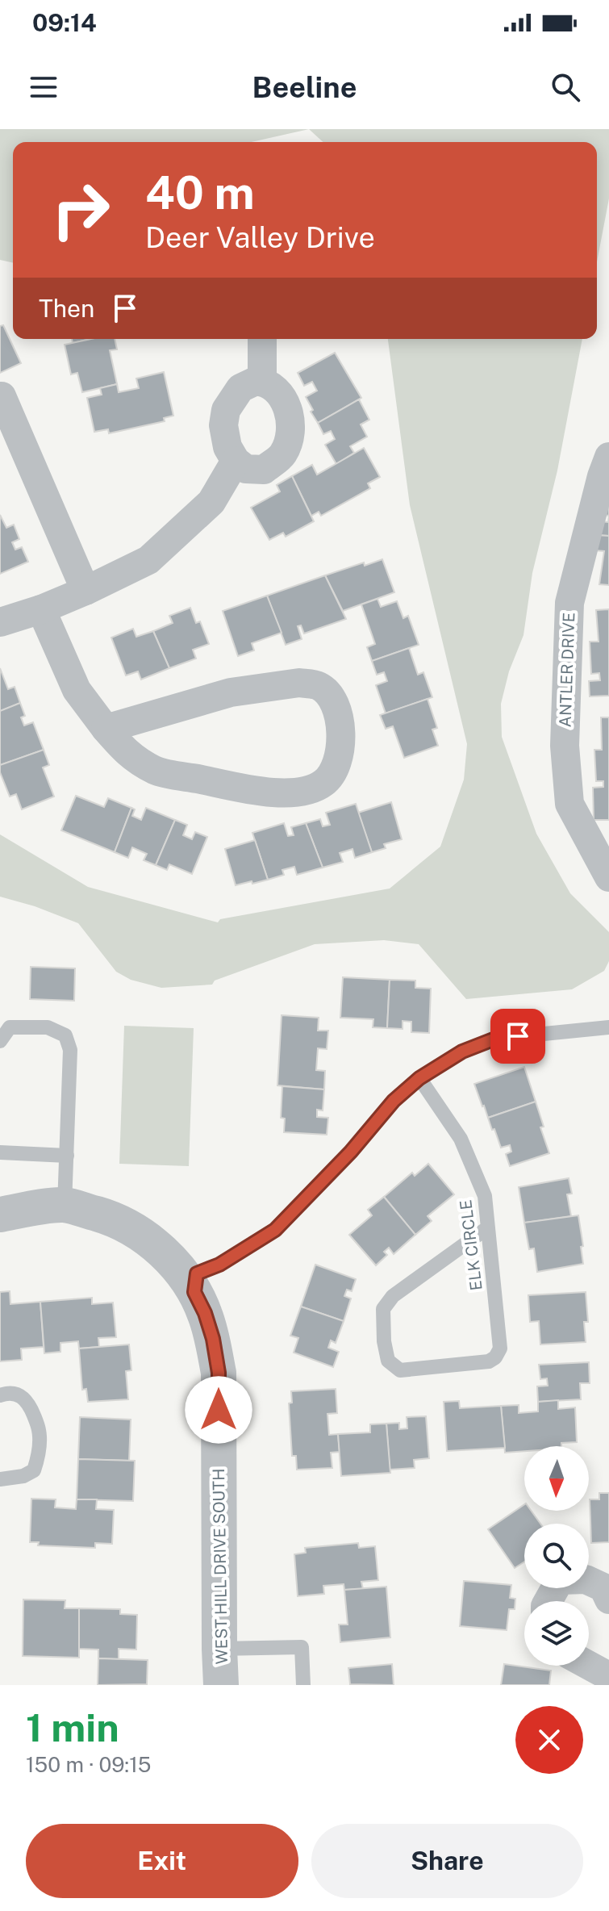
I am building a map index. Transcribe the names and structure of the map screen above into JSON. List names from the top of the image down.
{
  "streets": {
    "street": ["ANTLER DRIVE", "WEST HILL DRIVE SOUTH"],
    "lane": ["ELK CIRCLE"]
  },
  "north": "bottom",
  "page": {
    "status": "09:14",
    "header": "Beeline",
    "turn": ["40 m", "Deer Valley Drive"],
    "then": "Then",
    "heading": ["1 min", "150 m · 09:15"],
    "buttons": ["Exit", "Share"]
  }
}
